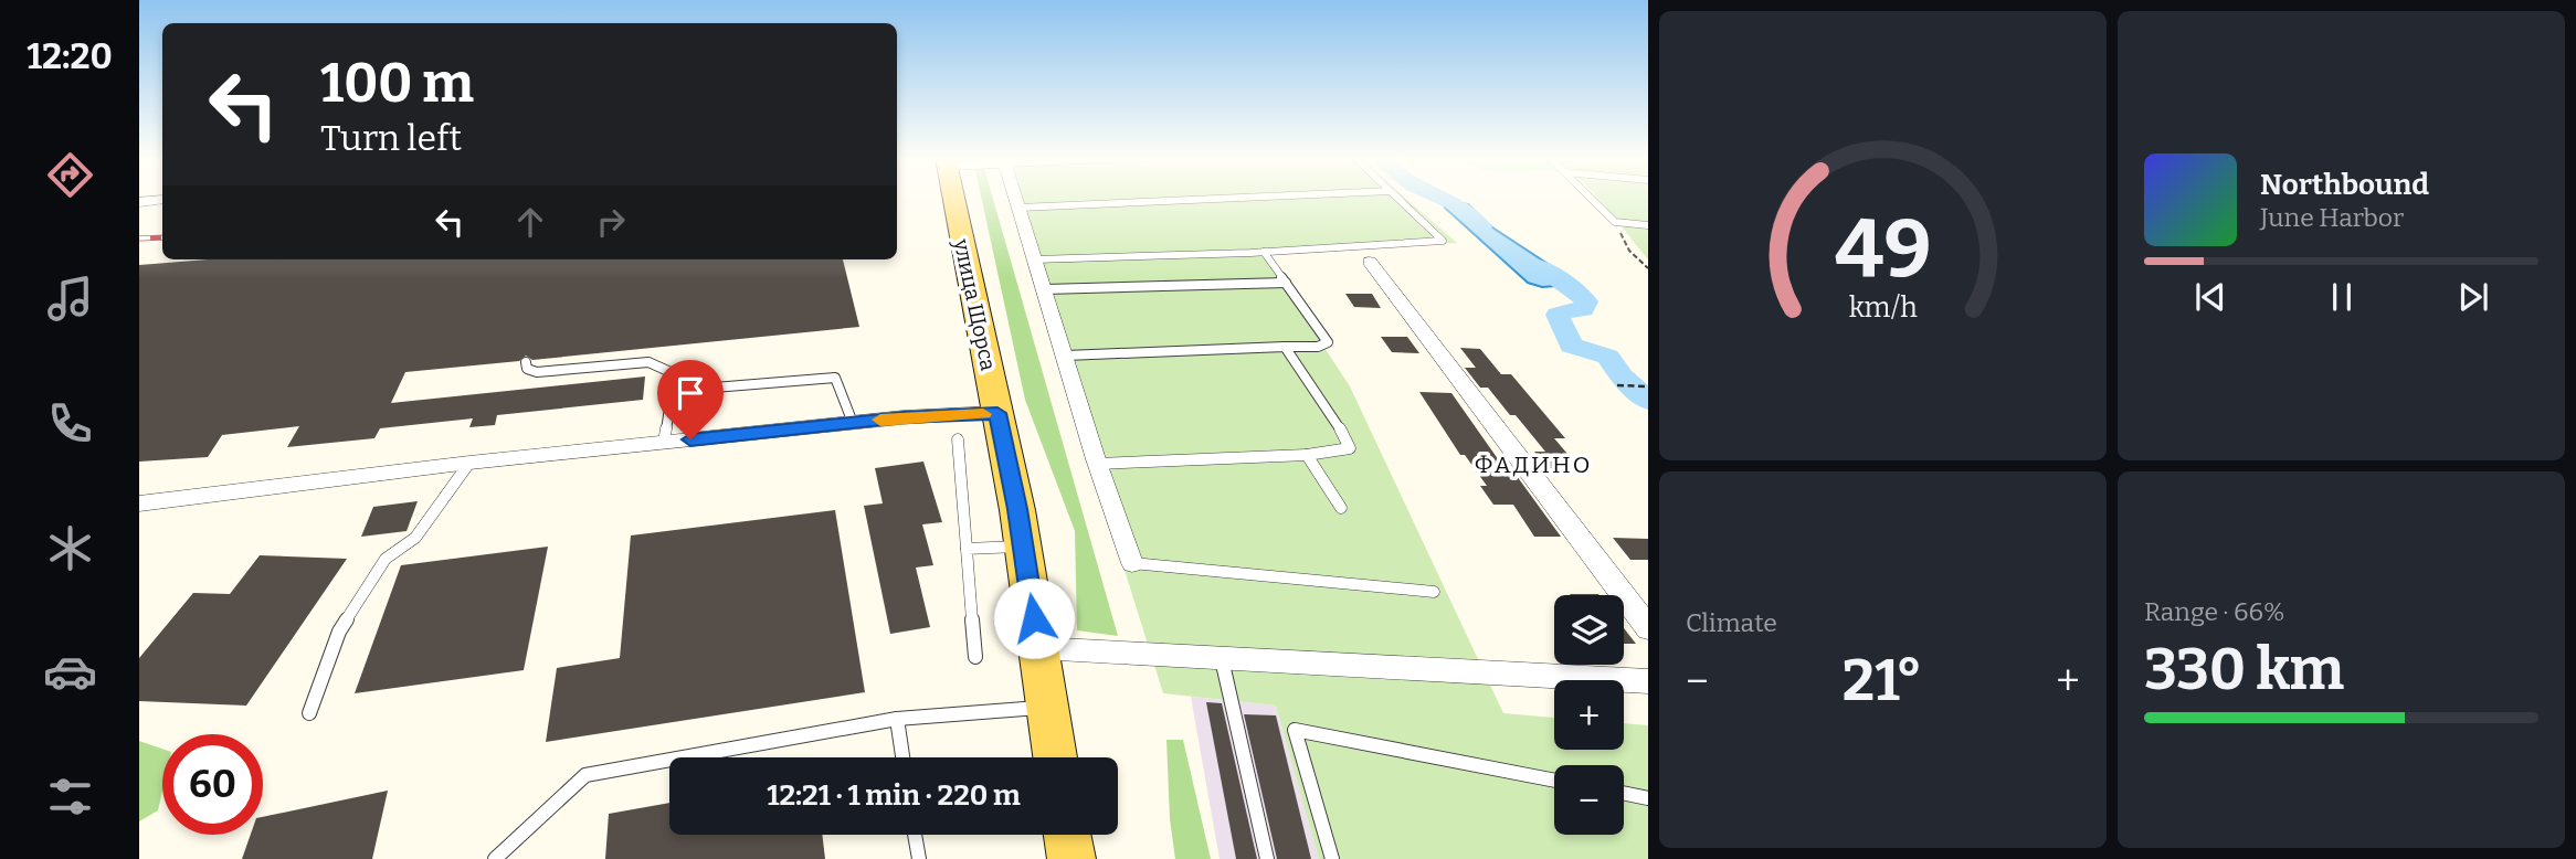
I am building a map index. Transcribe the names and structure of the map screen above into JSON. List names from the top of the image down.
{
  "streets": {
    "main road": ["улица Щорса"]
  },
  "districts": ["ФАДИНО"],
  "page": {
    "tabs": "12:20",
    "turn": ["100 m", "Turn left"],
    "song": ["Northbound", "June Harbor"],
    "tile": [
      "Climate",
      ["Range · 66%", "330 km"]
    ],
    "map_buttons": ["+", "−"],
    "heat": ["−", "21°", "+"],
    "limit": "60",
    "trip": "12:21 · 1 min · 220 m",
    "gauge": ["49", "km/h"]
  }
}
